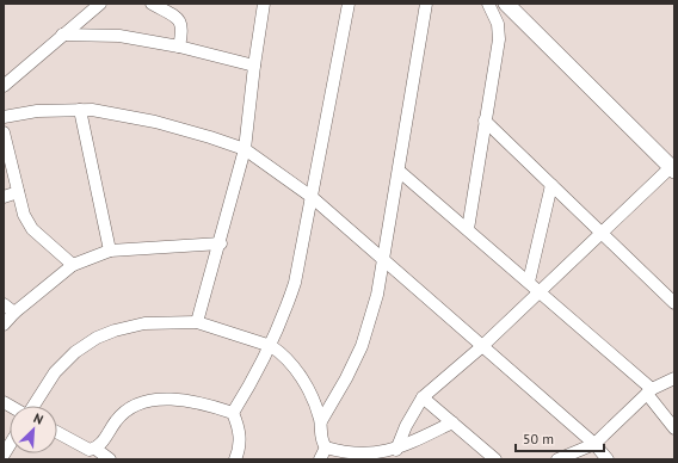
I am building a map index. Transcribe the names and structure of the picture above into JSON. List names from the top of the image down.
{
  "scale_bar": "50 m",
  "north": "top right"
}
